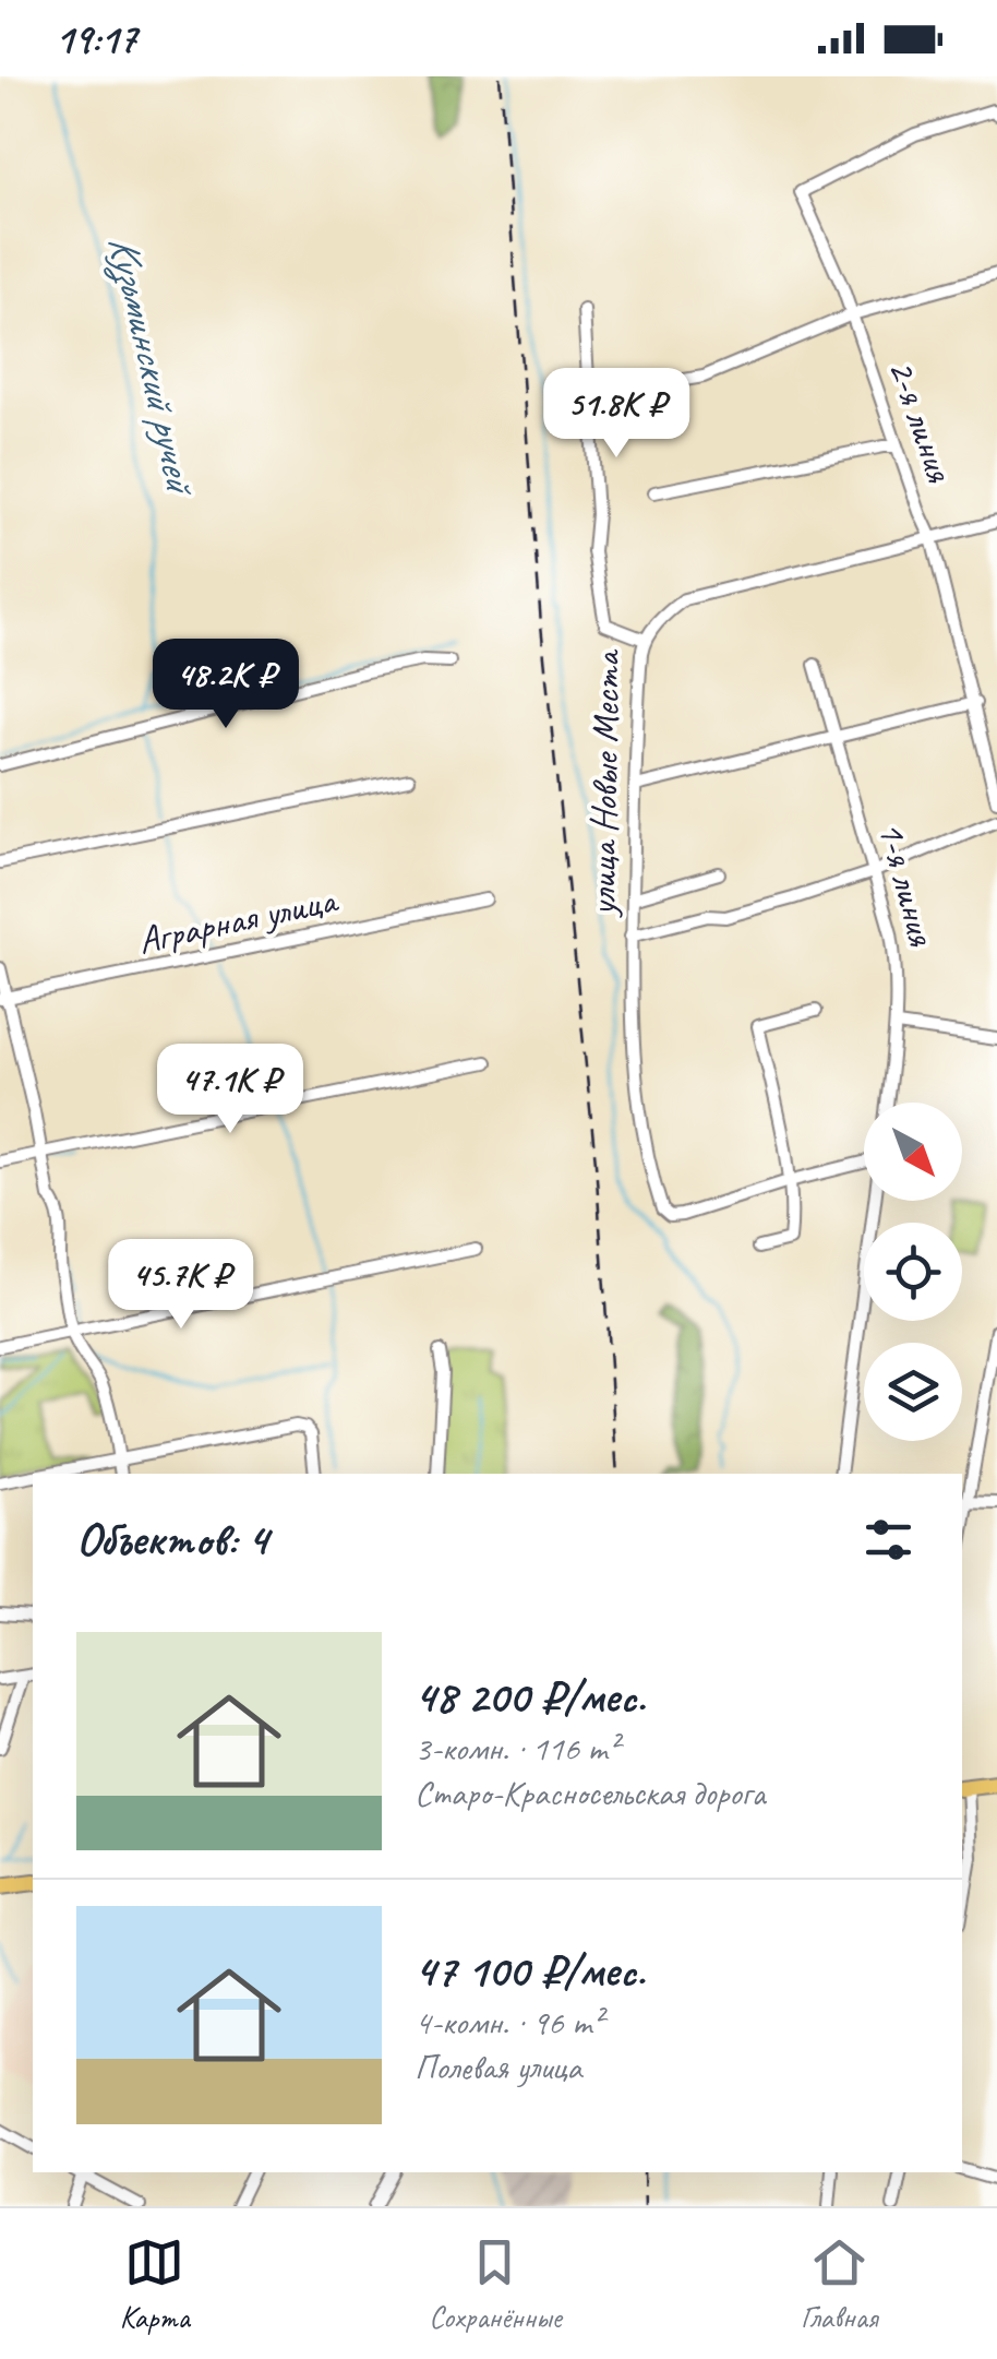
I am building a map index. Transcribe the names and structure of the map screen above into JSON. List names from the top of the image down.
{
  "streets": {
    "street": [
      "2-я линия",
      "улица Новые Места",
      "1-я линия",
      "Аграрная улица"
    ]
  },
  "water": ["Кузьминский ручей"],
  "north": "bottom right",
  "page": {
    "status": "19:17",
    "price": [
      "51.8K ₽",
      "48.2K ₽",
      "47.1K ₽",
      "45.7K ₽"
    ],
    "heading": "Объектов: 4",
    "list": [
      {
        "name": "48 200 ₽/мес.",
        "note": "3-комн. · 116 m² · Старо-Красносельская дорога"
      },
      {
        "name": "47 100 ₽/мес.",
        "note": "4-комн. · 96 m² · Полевая улица"
      }
    ],
    "tabs": ["Карта", "Сохранённые", "Главная"]
  }
}
